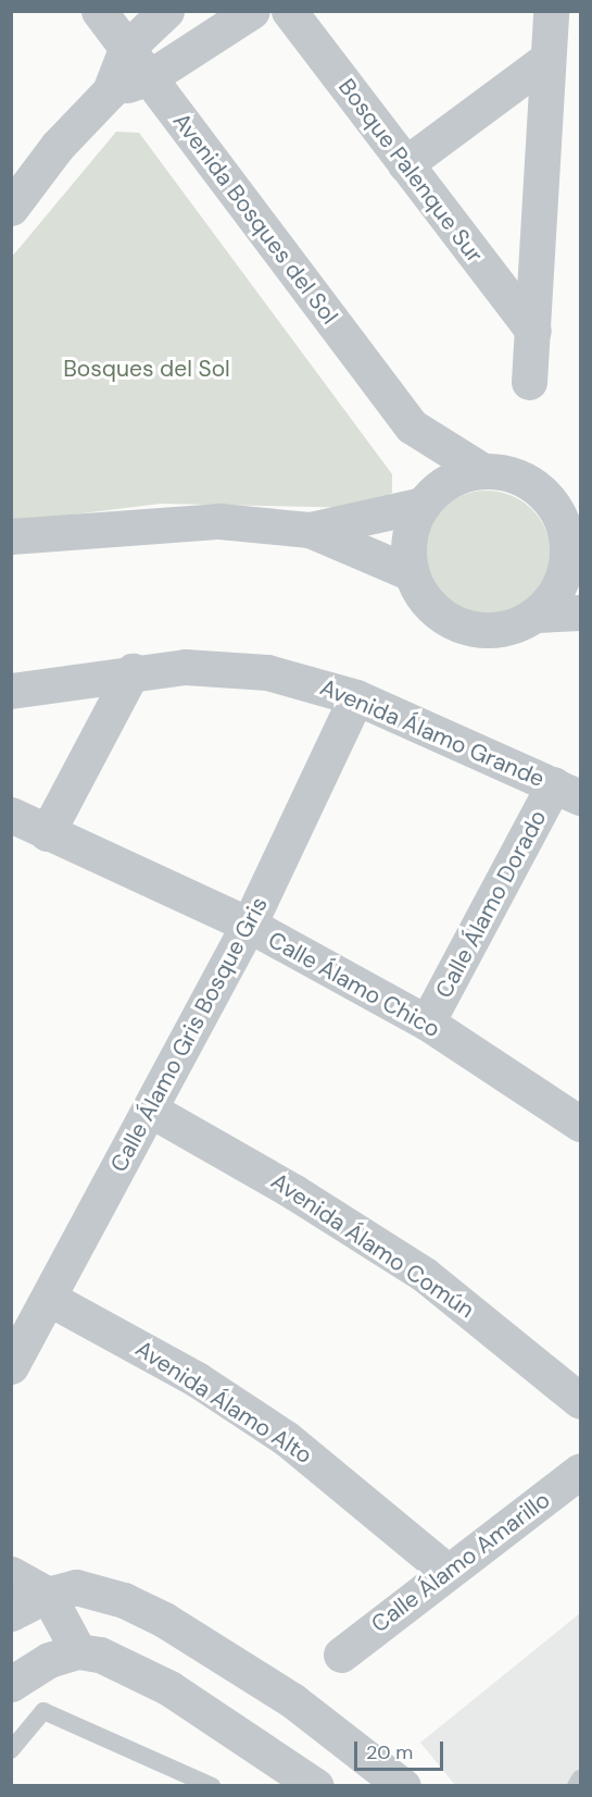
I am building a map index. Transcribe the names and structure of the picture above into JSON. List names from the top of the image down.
{
  "streets": {
    "street": [
      "Bosque Palenque Sur",
      "Avenida Bosques del Sol",
      "Avenida Álamo Grande",
      "Calle Álamo Dorado",
      "Calle Álamo Chico",
      "Calle Álamo Gris Bosque Gris",
      "Avenida Álamo Común",
      "Avenida Álamo Alto",
      "Calle Álamo Amarillo"
    ]
  },
  "crossings": [
    ["Avenida Álamo Grande", "Calle Álamo Dorado"],
    ["Avenida Álamo Grande", "Calle Álamo Gris Bosque Gris"],
    ["Calle Álamo Dorado", "Calle Álamo Chico"],
    ["Calle Álamo Chico", "Calle Álamo Gris Bosque Gris"],
    ["Calle Álamo Gris Bosque Gris", "Avenida Álamo Común"],
    ["Calle Álamo Gris Bosque Gris", "Avenida Álamo Alto"],
    ["Avenida Álamo Alto", "Calle Álamo Amarillo"]
  ],
  "parks": ["Bosques del Sol"],
  "scale_bar": "20 m"
}
